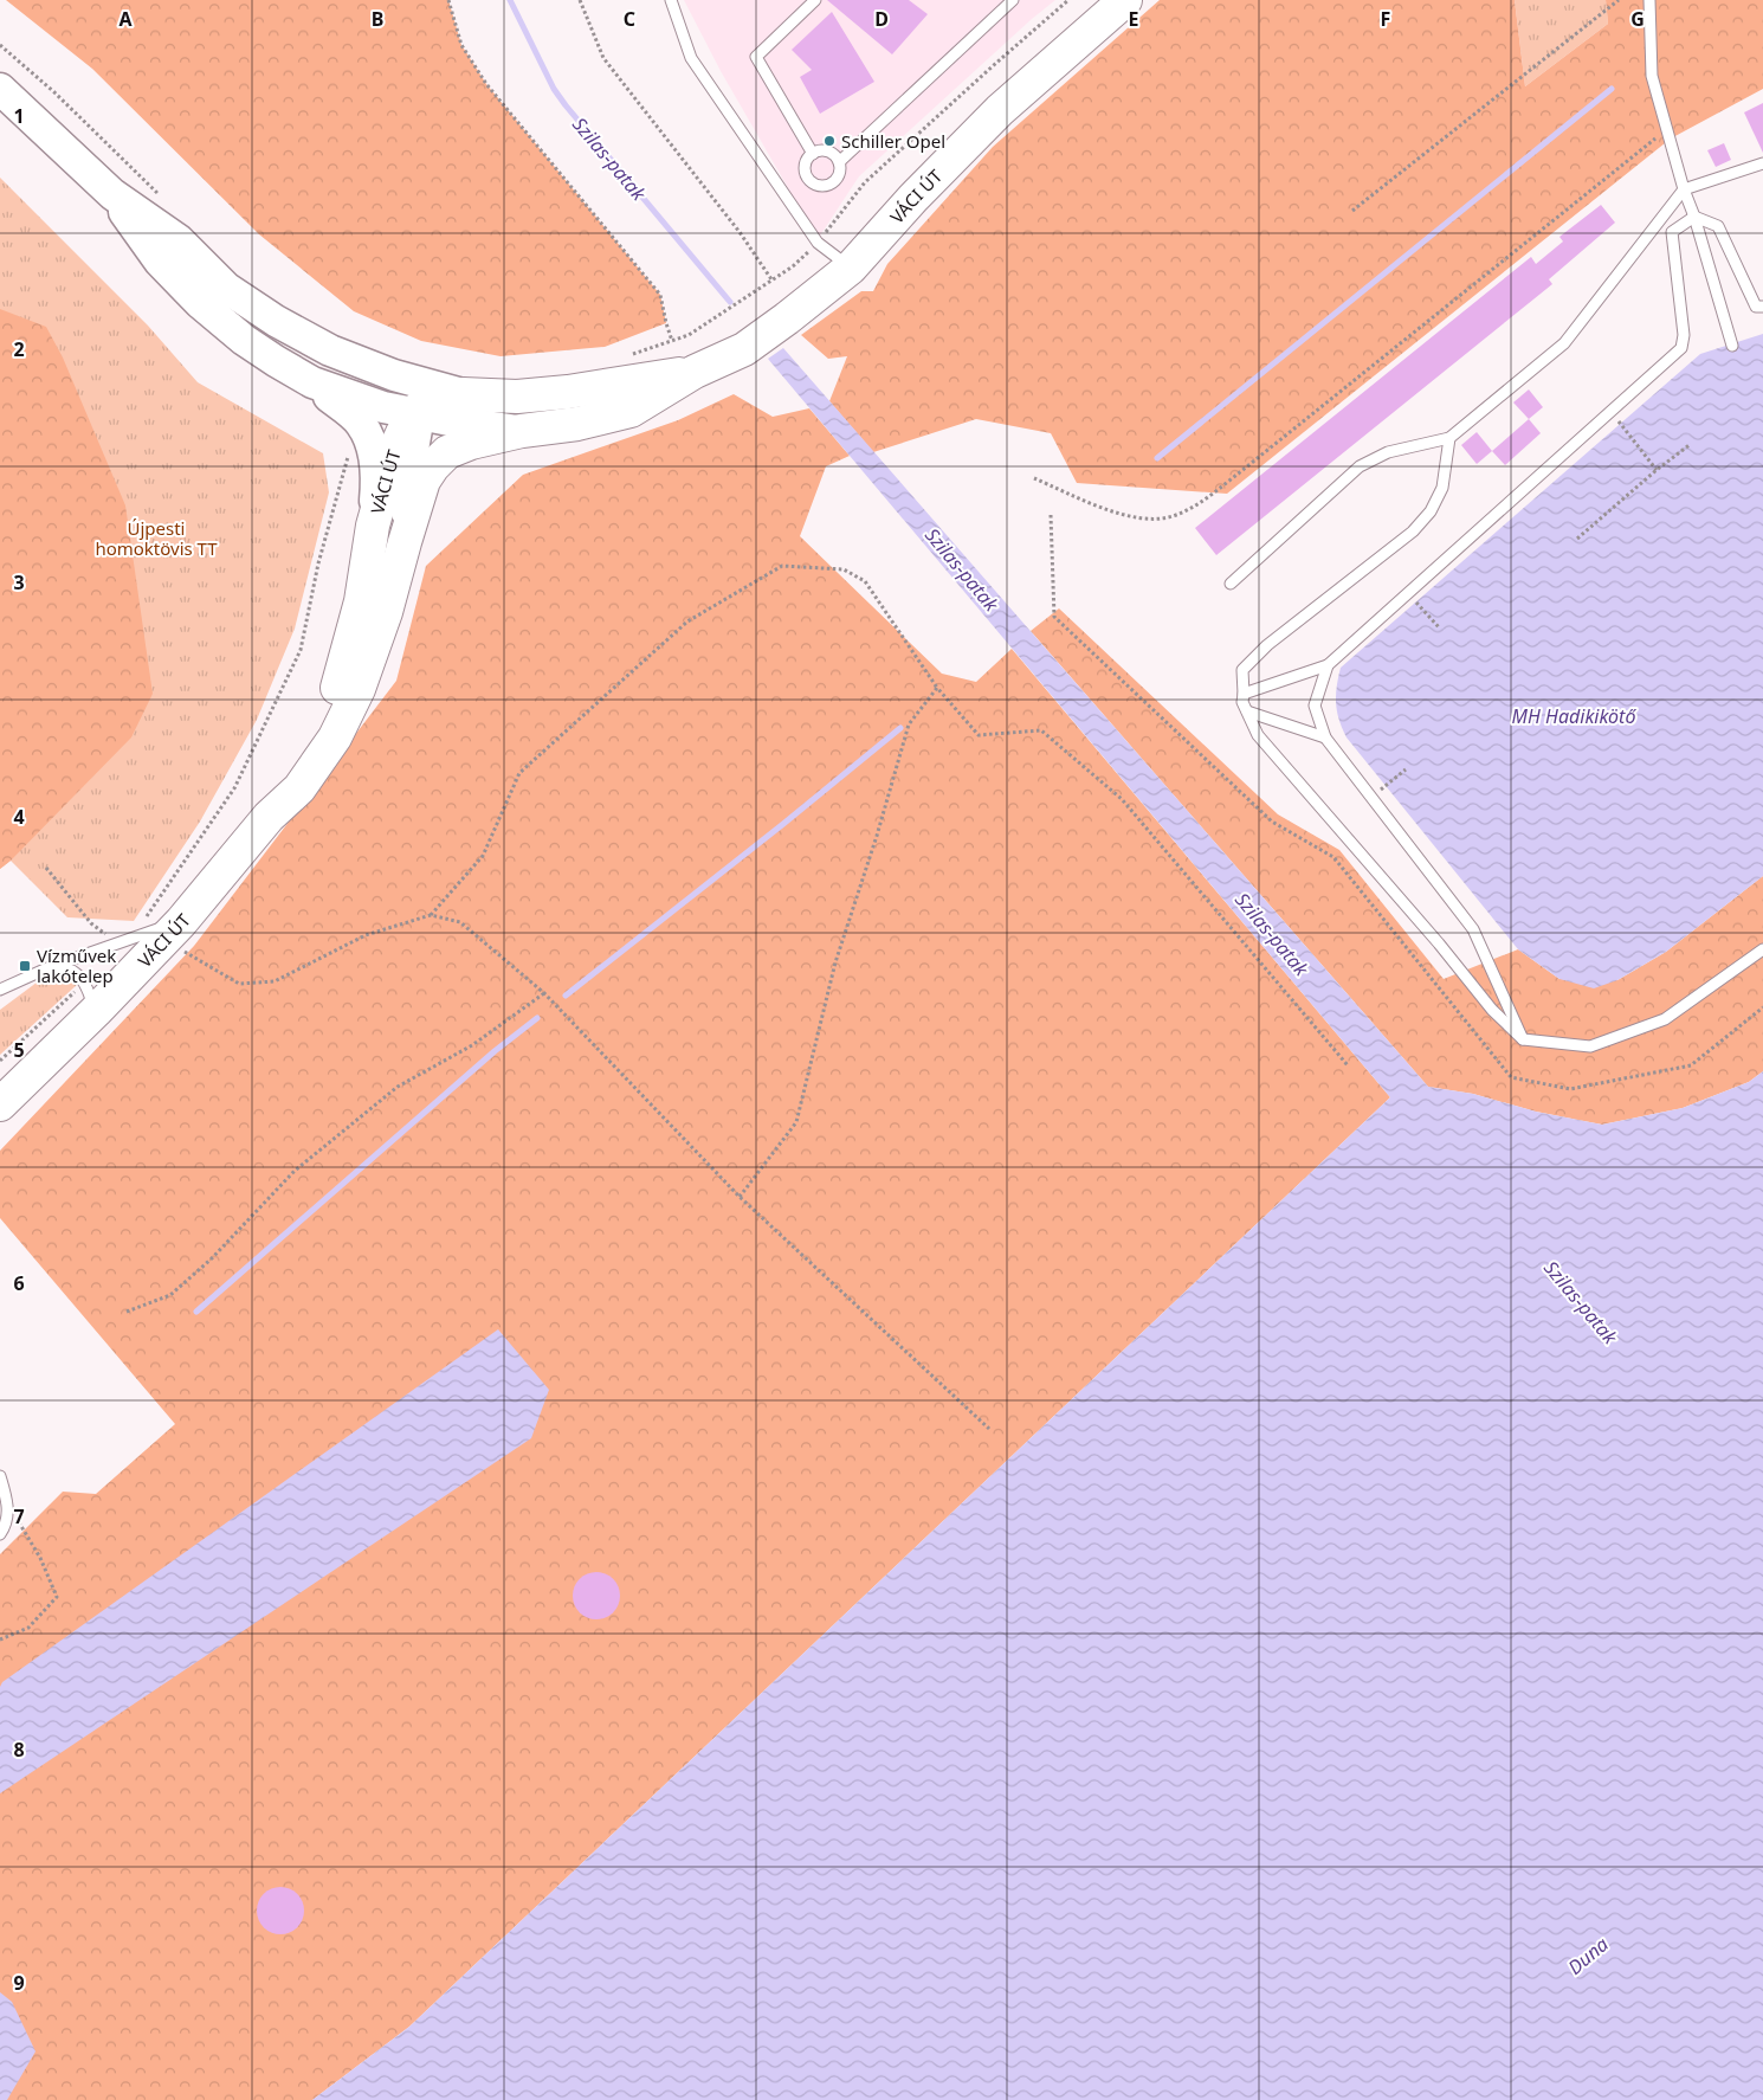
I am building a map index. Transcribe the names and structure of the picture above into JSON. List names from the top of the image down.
{
  "streets": {
    "main road": ["VÁCI ÚT"]
  },
  "water": ["Szilas-patak", "MH Hadikikötő", "Duna"],
  "parks": ["Újpesti homoktövis TT"],
  "places": {
    "other": ["Schiller Opel"],
    "transit": ["Vízművek lakótelep"]
  },
  "grid": {
    "columns": [
      "A",
      "B",
      "C",
      "D",
      "E",
      "F",
      "G"
    ],
    "rows": [
      "1",
      "2",
      "3",
      "4",
      "5",
      "6",
      "7",
      "8",
      "9"
    ]
  }
}
